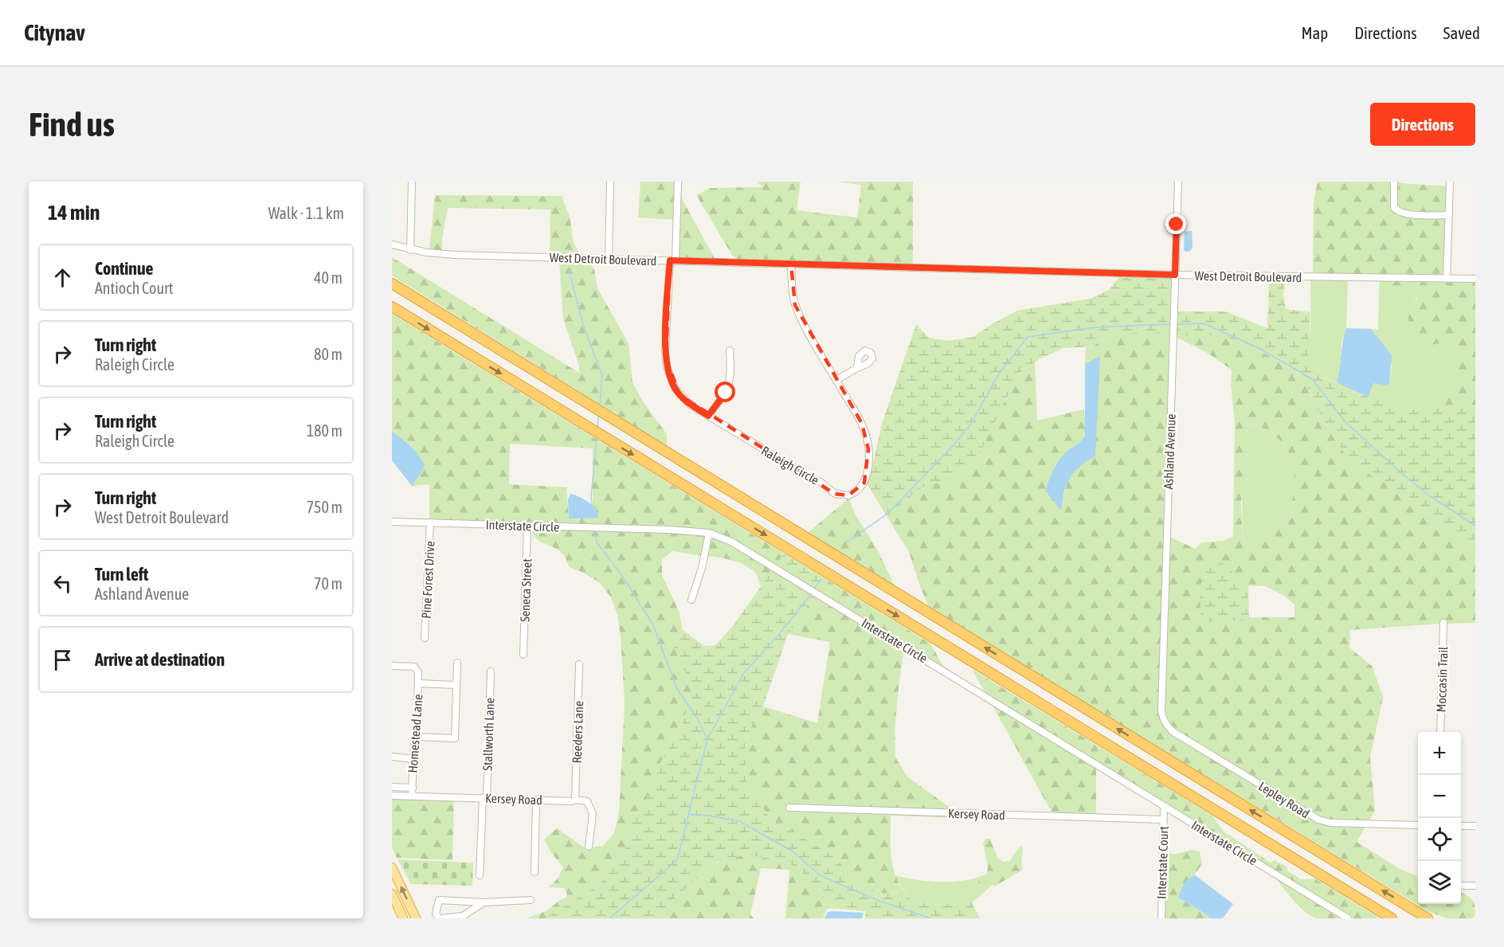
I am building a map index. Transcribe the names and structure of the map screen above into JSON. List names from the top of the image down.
{
  "streets": {
    "street": [
      "West Detroit Boulevard",
      "Ashland Avenue",
      "Raleigh Circle",
      "Interstate Circle",
      "Pine Forest Drive",
      "Seneca Street",
      "Moccasin Trail",
      "Reeders Lane",
      "Homestead Lane",
      "Stallworth Lane",
      "Kersey Road",
      "Lepley Road",
      "Interstate Court"
    ]
  },
  "crossings": [
    ["West Detroit Boulevard", "Ashland Avenue"],
    ["West Detroit Boulevard", "Raleigh Circle"],
    ["Ashland Avenue", "Lepley Road"],
    ["Interstate Circle", "Pine Forest Drive"],
    ["Interstate Circle", "Seneca Street"],
    ["Interstate Circle", "Interstate Court"],
    ["Reeders Lane", "Kersey Road"],
    ["Homestead Lane", "Kersey Road"],
    ["Stallworth Lane", "Kersey Road"],
    ["Kersey Road", "Interstate Court"]
  ],
  "page": {
    "header": "Citynav",
    "nav": ["Map", "Directions", "Saved"],
    "buttons": "Directions",
    "title": "Find us",
    "heading": ["14 min", "Walk · 1.1 km"],
    "list": [
      ["Continue", "Antioch Court", "40 m"],
      ["Turn right", "Raleigh Circle", "80 m"],
      ["Turn right", "Raleigh Circle", "180 m"],
      ["Turn right", "West Detroit Boulevard", "750 m"],
      ["Turn left", "Ashland Avenue", "70 m"],
      "Arrive at destination"
    ],
    "map_buttons": ["+", "−"]
  }
}
